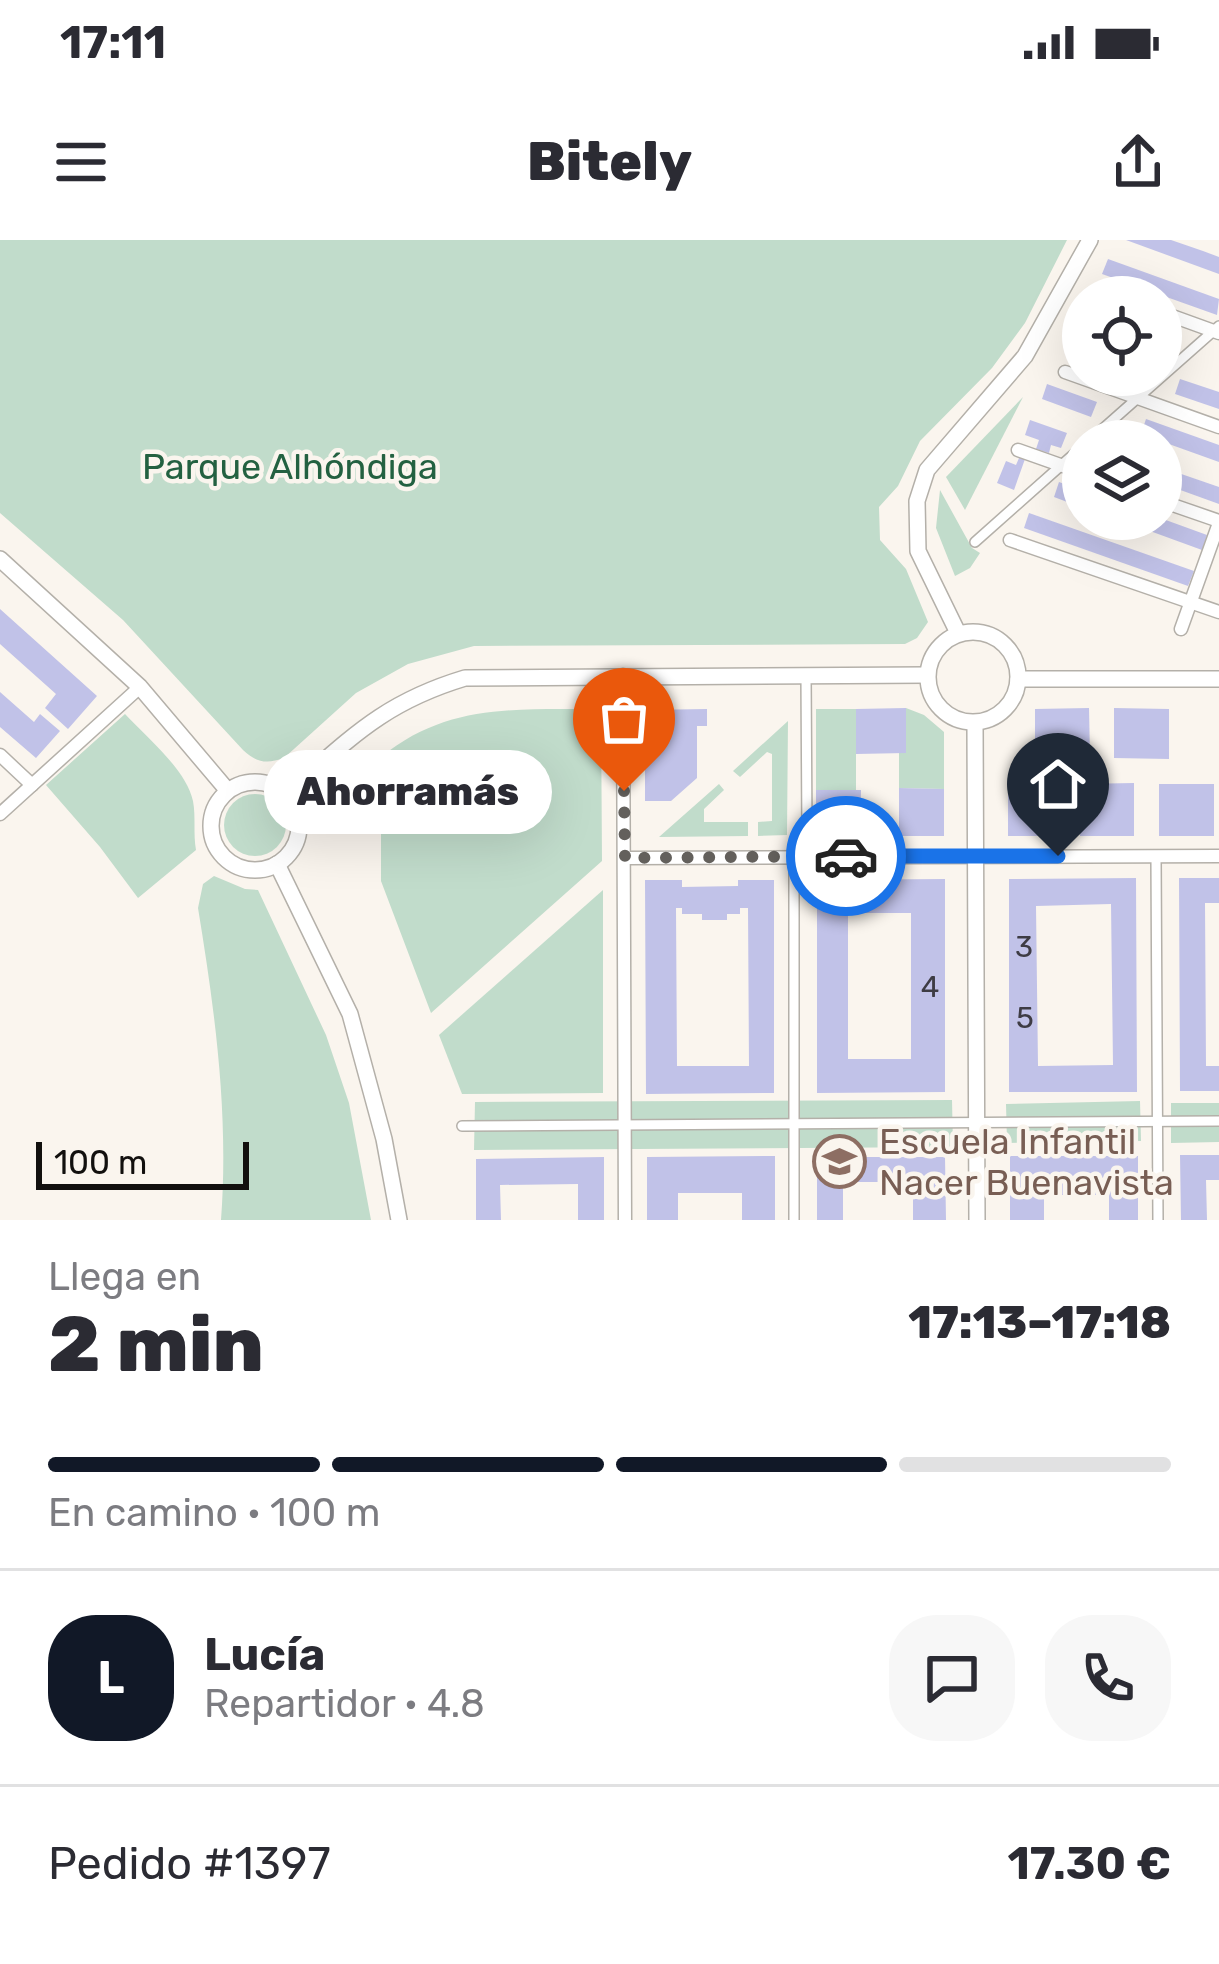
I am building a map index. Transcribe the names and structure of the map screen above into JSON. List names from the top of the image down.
{
  "parks": ["Parque Alhóndiga"],
  "places": {
    "other": ["Ahorramás"],
    "school or university": ["Escuela Infantil Nacer Buenavista"]
  },
  "house_numbers": ["3", "4", "5"],
  "scale_bar": "100 m",
  "page": {
    "status": "17:11",
    "header": "Bitely",
    "bubble": "Ahorramás",
    "scale": "100 m",
    "heading": ["2 min", "Llega en", "17:13–17:18"],
    "panel": [
      "Lucía",
      "Repartidor · 4.8",
      "Pedido #1397",
      "17.30 €"
    ],
    "bar": "En camino · 100 m",
    "round": "L"
  }
}
